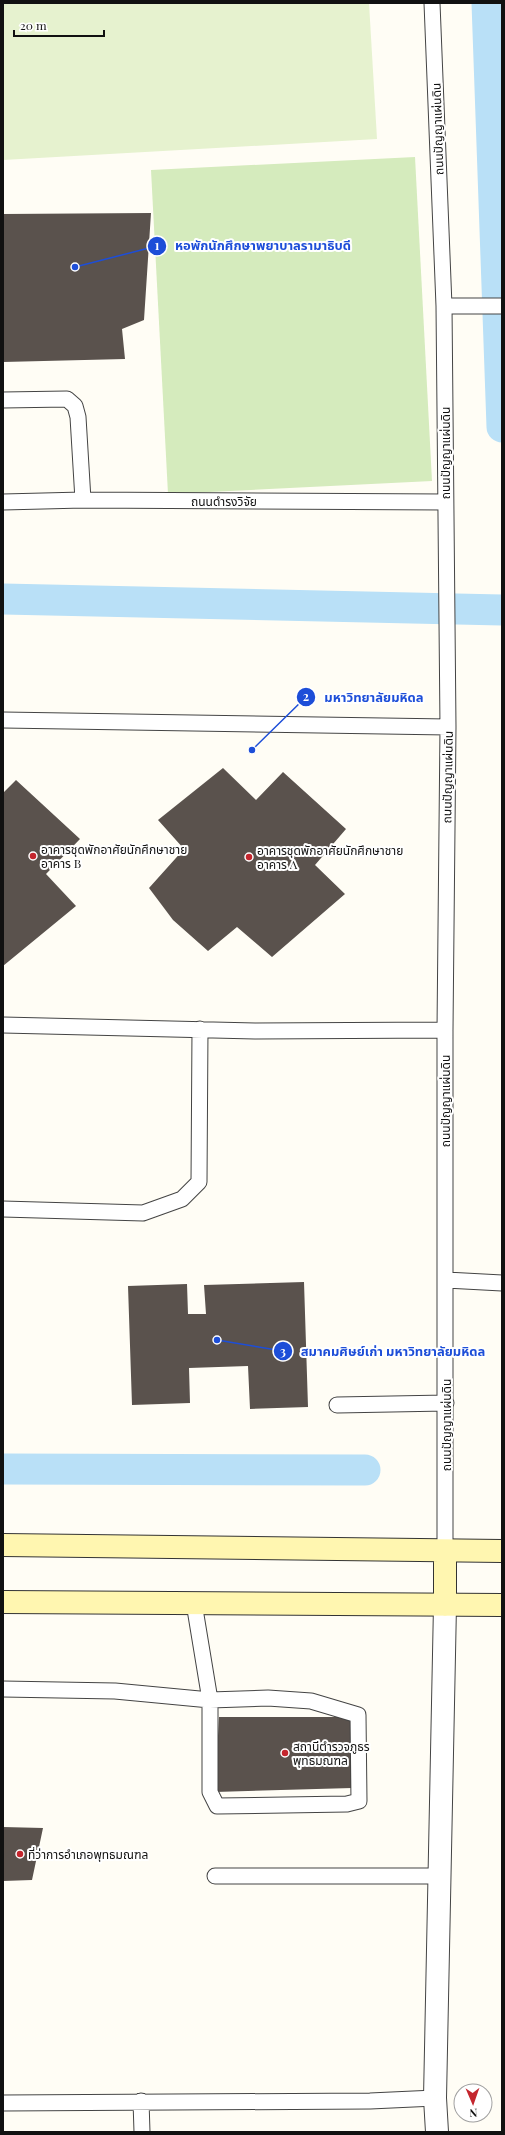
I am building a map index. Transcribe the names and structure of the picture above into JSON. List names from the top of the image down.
{
  "streets": {
    "lane": ["ถนนปัญญาแผ่นดิน", "ถนนดำรงวิจัย"]
  },
  "crossings": [
    ["ถนนปัญญาแผ่นดิน", "ถนนดำรงวิจัย"]
  ],
  "places": [
    "หอพักนักศึกษาพยาบาลรามาธิบดี",
    "มหาวิทยาลัยมหิดล",
    "อาคารชุดพักอาศัยนักศึกษาชาย อาคาร B",
    "อาคารชุดพักอาศัยนักศึกษาชาย อาคาร A",
    "สมาคมศิษย์เก่า มหาวิทยาลัยมหิดล",
    "สถานีตำรวจภูธร พุทธมณฑล",
    "ที่ว่าการอำเภอพุทธมณฑล"
  ],
  "scale_bar": "20 m",
  "north": "bottom"
}
